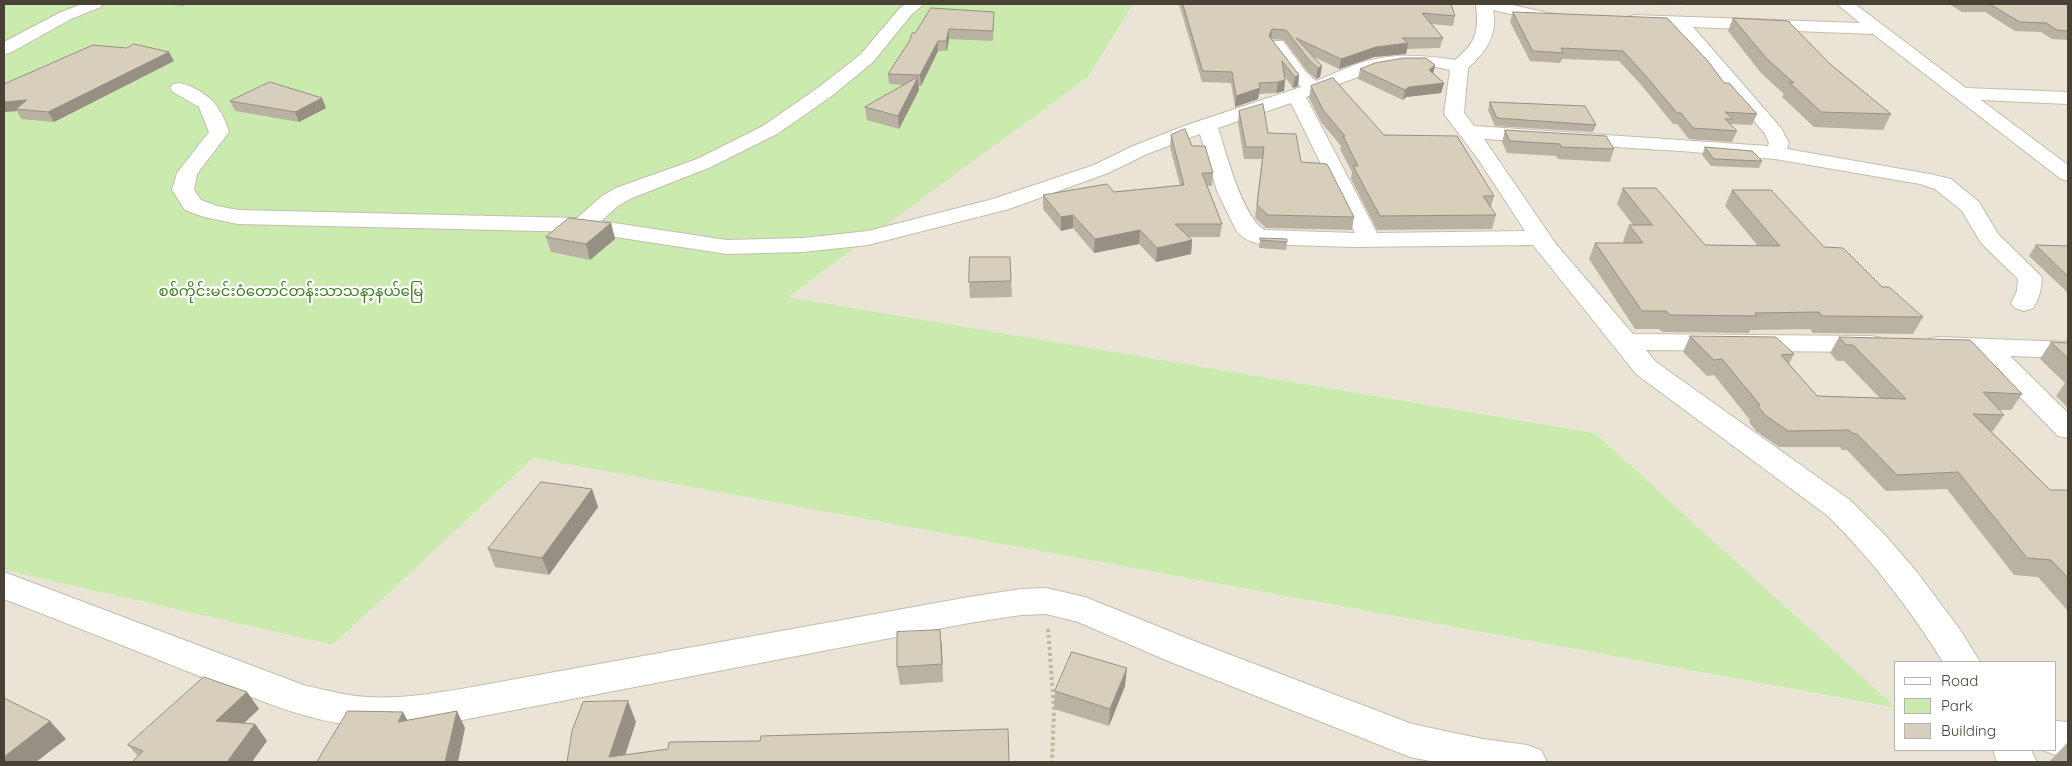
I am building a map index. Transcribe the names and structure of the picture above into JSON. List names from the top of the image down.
{
  "parks": ["စစ်ကိုင်းမင်းဝံတောင်တန်းသာသနာ့နယ်မြေ"],
  "legend": ["Road", "Park", "Building"]
}
